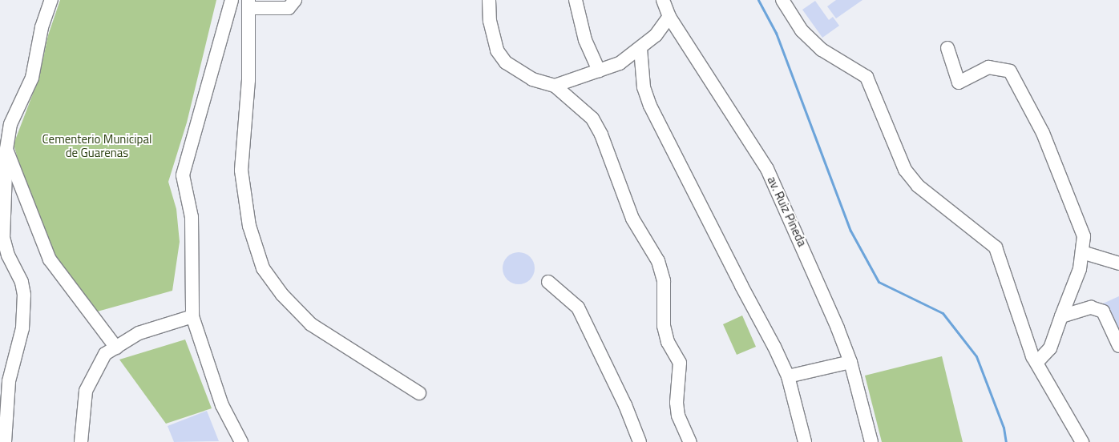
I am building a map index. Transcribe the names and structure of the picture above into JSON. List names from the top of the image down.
{
  "streets": {
    "street": ["av. Ruiz Pineda"]
  },
  "parks": ["Cementerio Municipal de Guarenas"]
}
